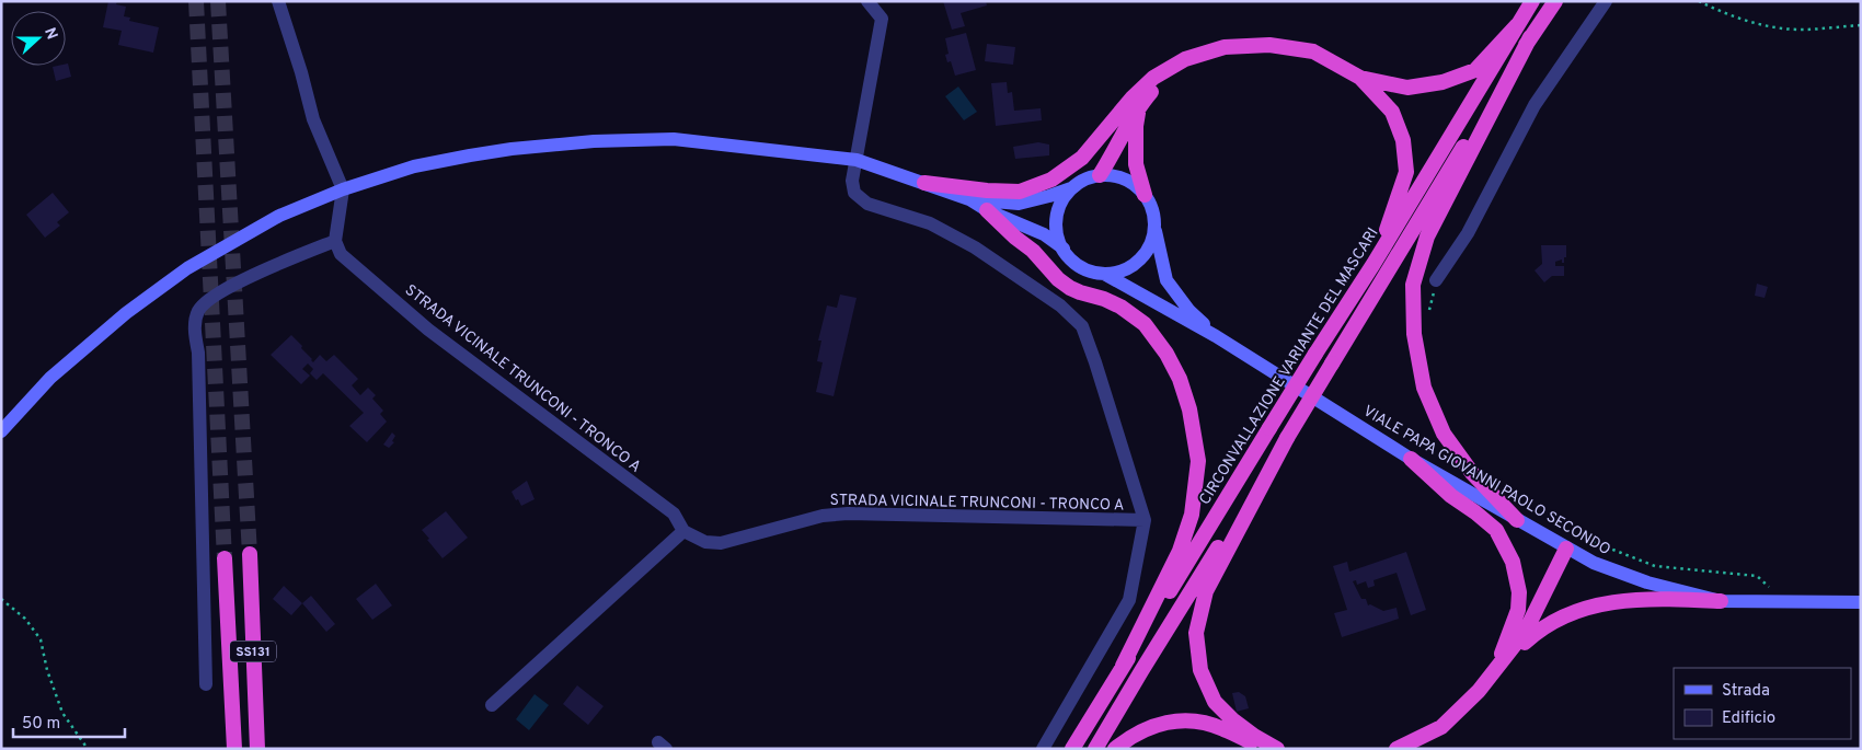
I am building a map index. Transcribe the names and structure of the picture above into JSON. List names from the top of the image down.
{
  "streets": {
    "highway": ["CIRCONVALLAZIONE VARIANTE DEL MASCARI", "SS131"],
    "main road": ["VIALE PAPA GIOVANNI PAOLO SECONDO"],
    "street": ["STRADA VICINALE TRUNCONI - TRONCO A"]
  },
  "legend": ["Strada", "Edificio"],
  "scale_bar": "50 m",
  "north": "right"
}
